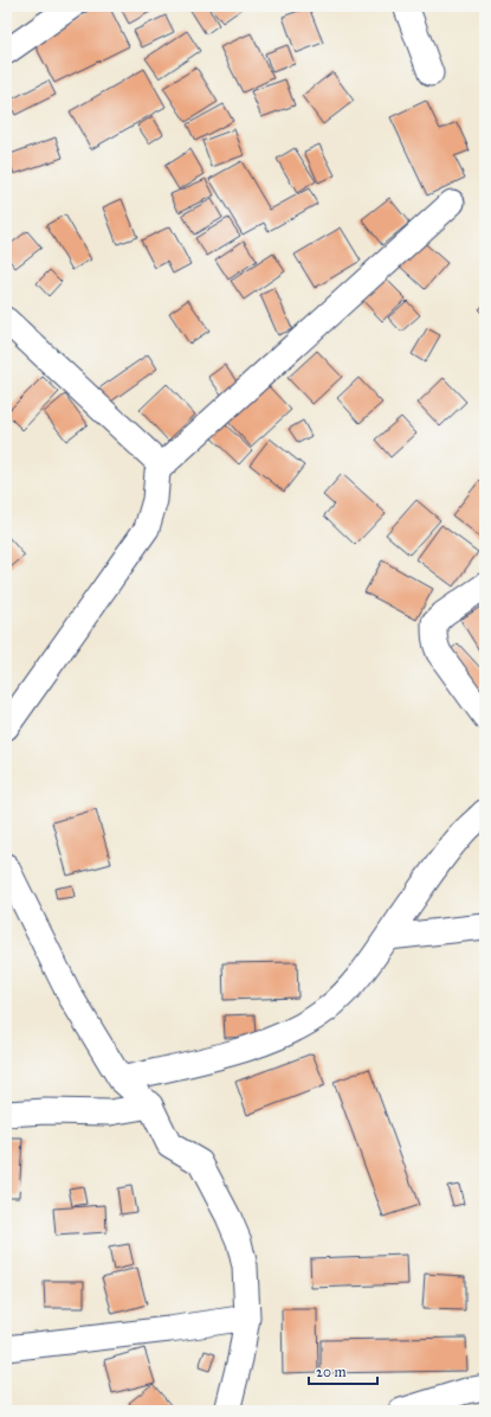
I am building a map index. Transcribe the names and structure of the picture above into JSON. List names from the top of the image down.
{
  "scale_bar": "20 m"
}
